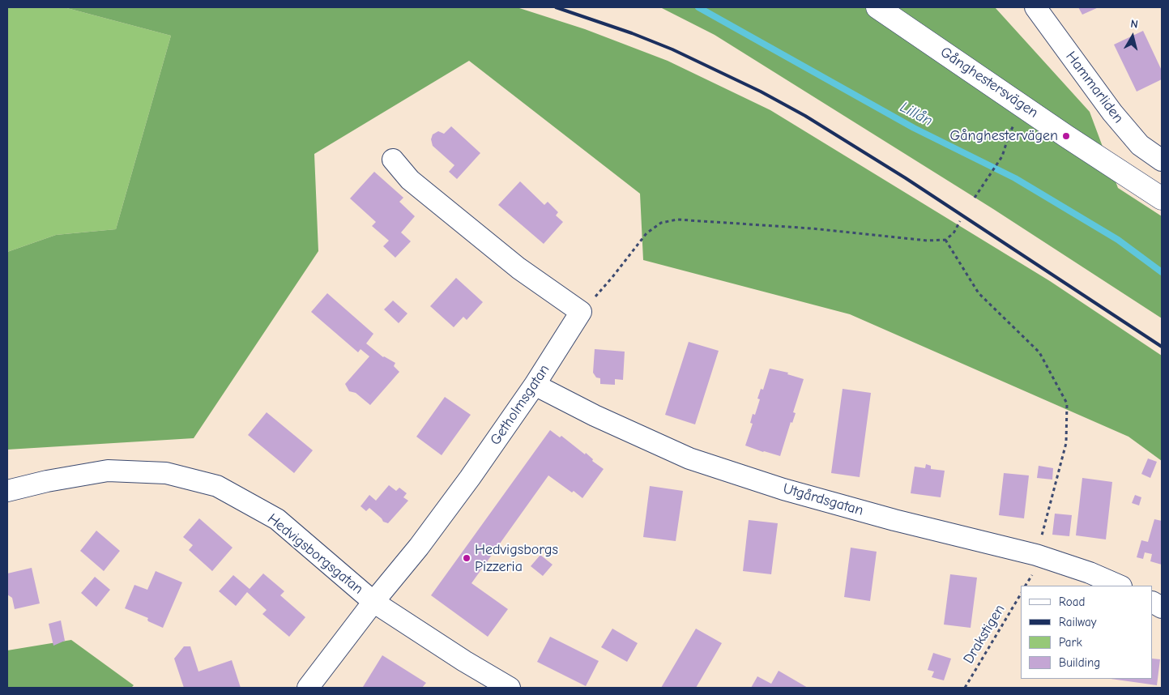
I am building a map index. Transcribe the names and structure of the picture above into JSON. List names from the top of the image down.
{
  "streets": {
    "street": [
      "Gånghestersvägen",
      "Hammarliden",
      "Getholmsgatan",
      "Utgårdsgatan",
      "Hedvigsborgsgatan"
    ],
    "path": ["Drakstigen"]
  },
  "crossings": [
    ["Getholmsgatan", "Utgårdsgatan"],
    ["Getholmsgatan", "Hedvigsborgsgatan"]
  ],
  "water": ["Lillån"],
  "places": ["Gånghestervägen", "Hedvigsborgs Pizzeria"],
  "legend": [
    "Road",
    "Railway",
    "Park",
    "Building"
  ],
  "north": "top"
}
